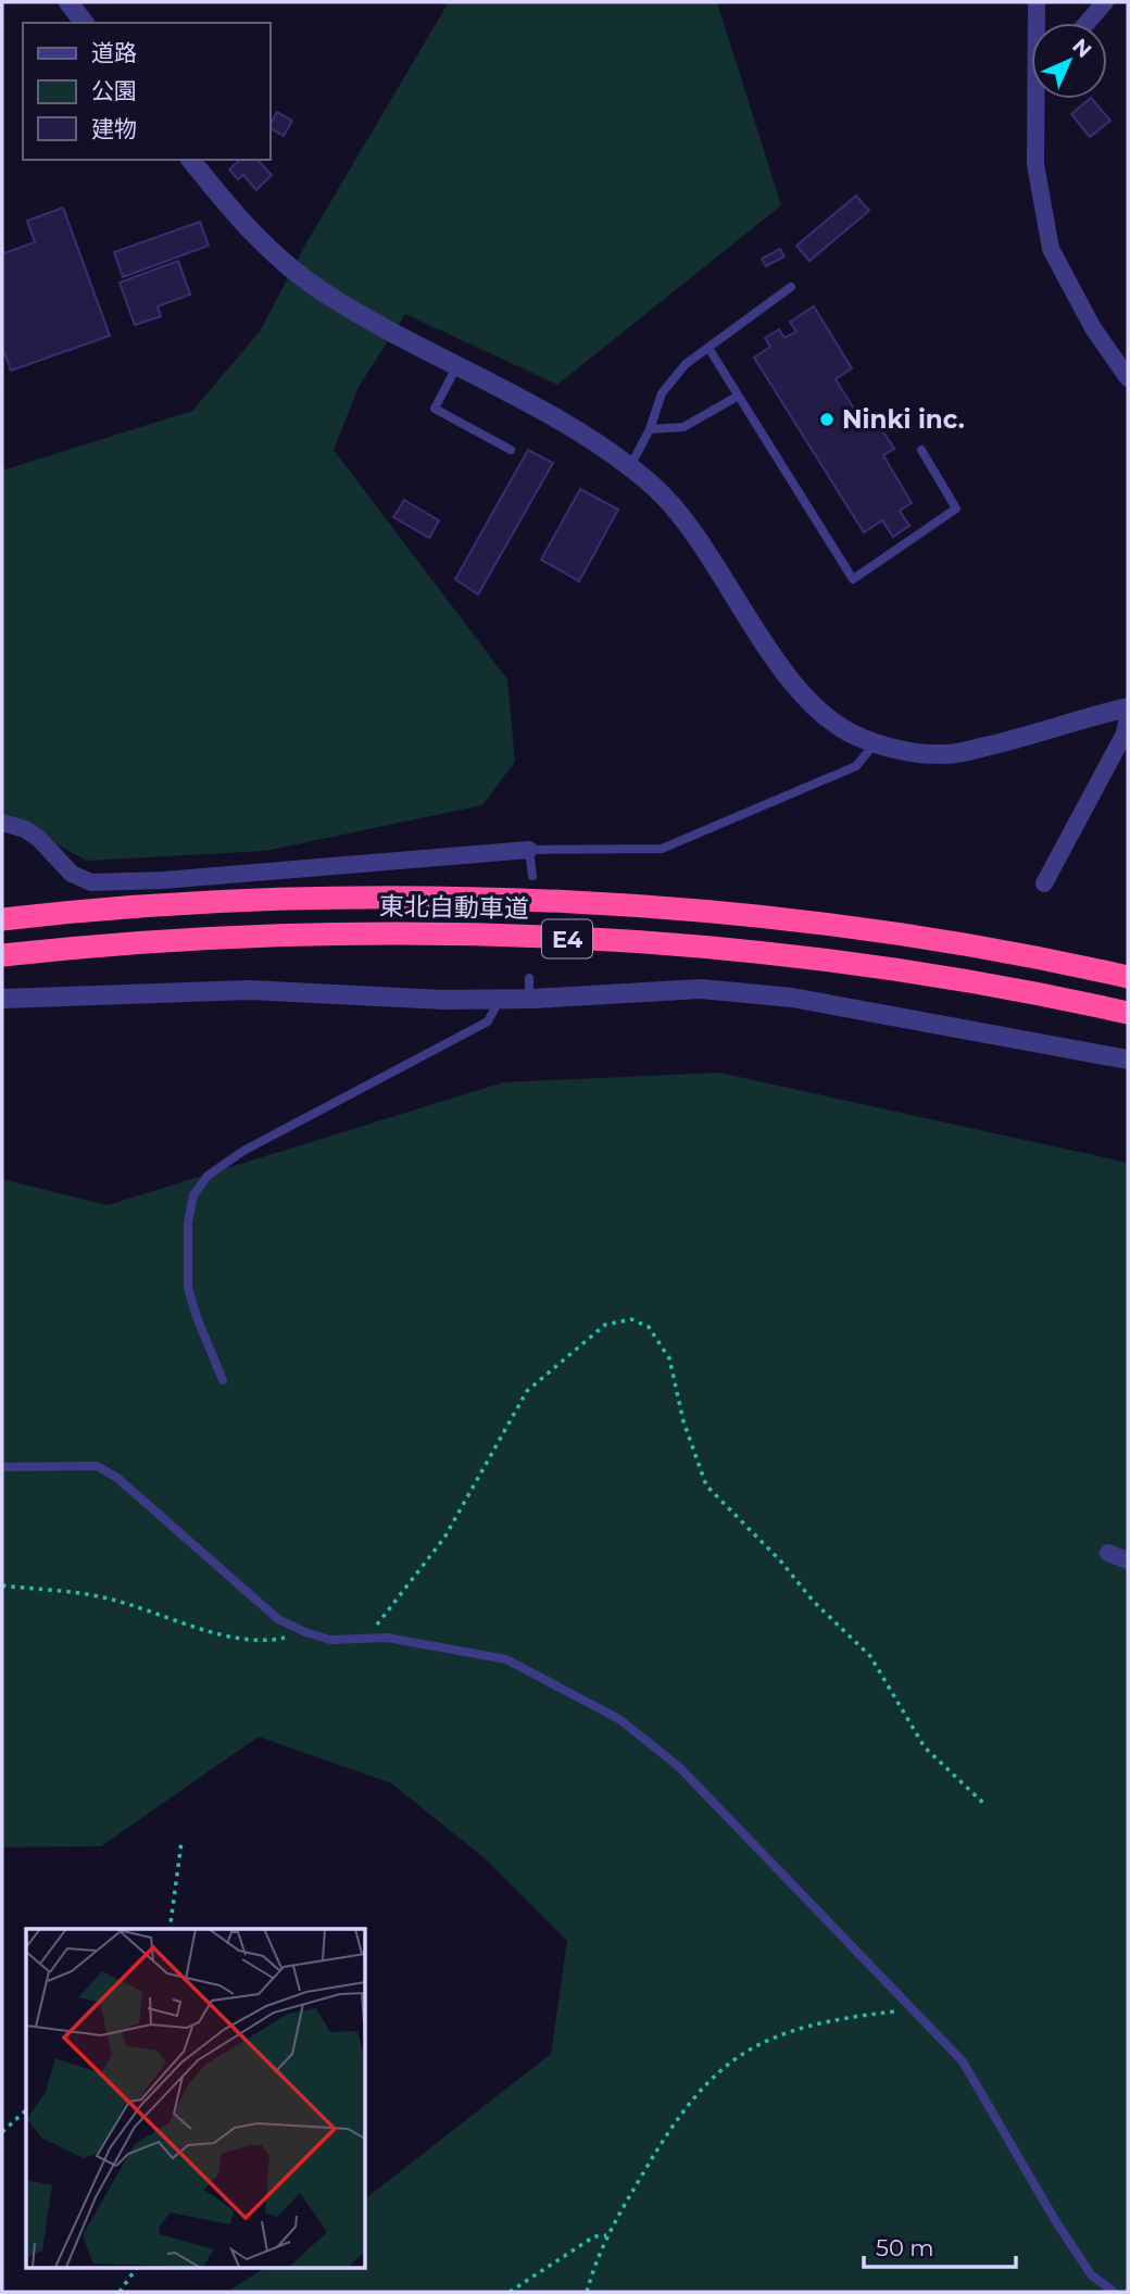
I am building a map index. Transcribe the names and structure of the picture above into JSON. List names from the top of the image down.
{
  "streets": {
    "highway": ["東北自動車道", "E4"]
  },
  "places": ["Ninki inc."],
  "legend": ["道路", "公園", "建物"],
  "scale_bar": "50 m",
  "north": "top right"
}
